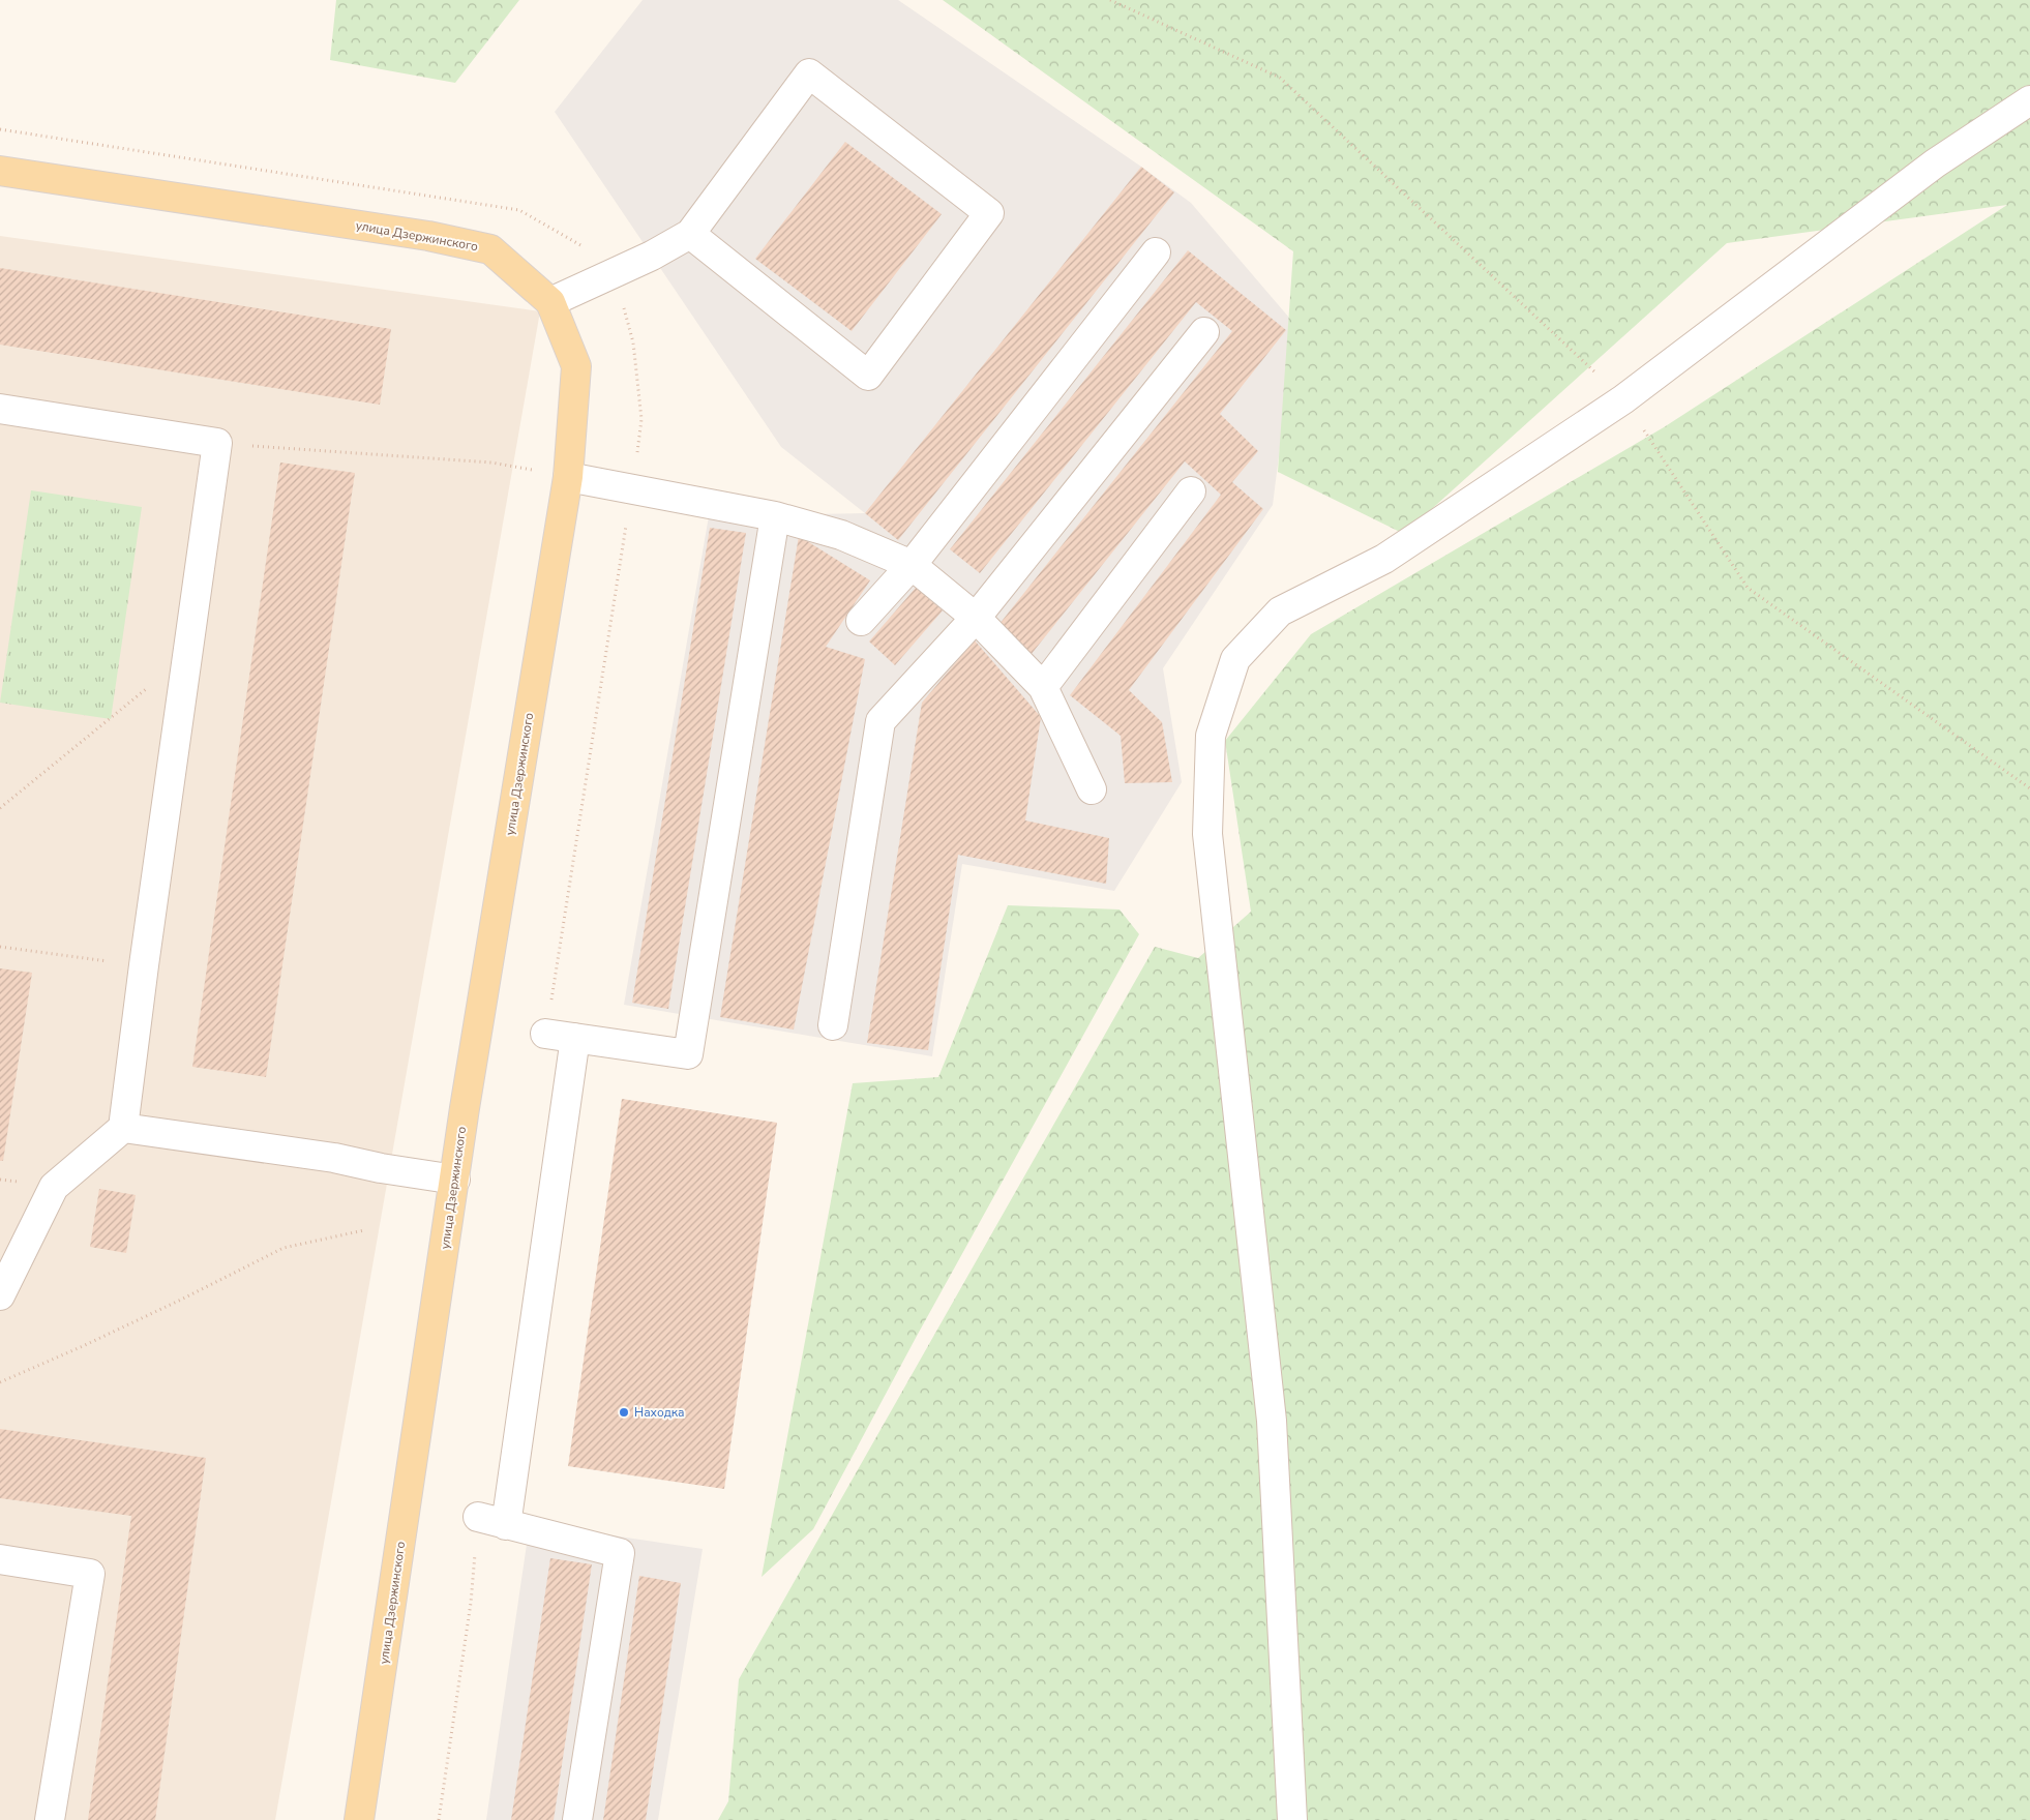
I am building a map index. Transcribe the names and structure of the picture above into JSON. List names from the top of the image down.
{
  "streets": {
    "main road": ["улица Дзержинского"]
  },
  "places": ["Находка"]
}
